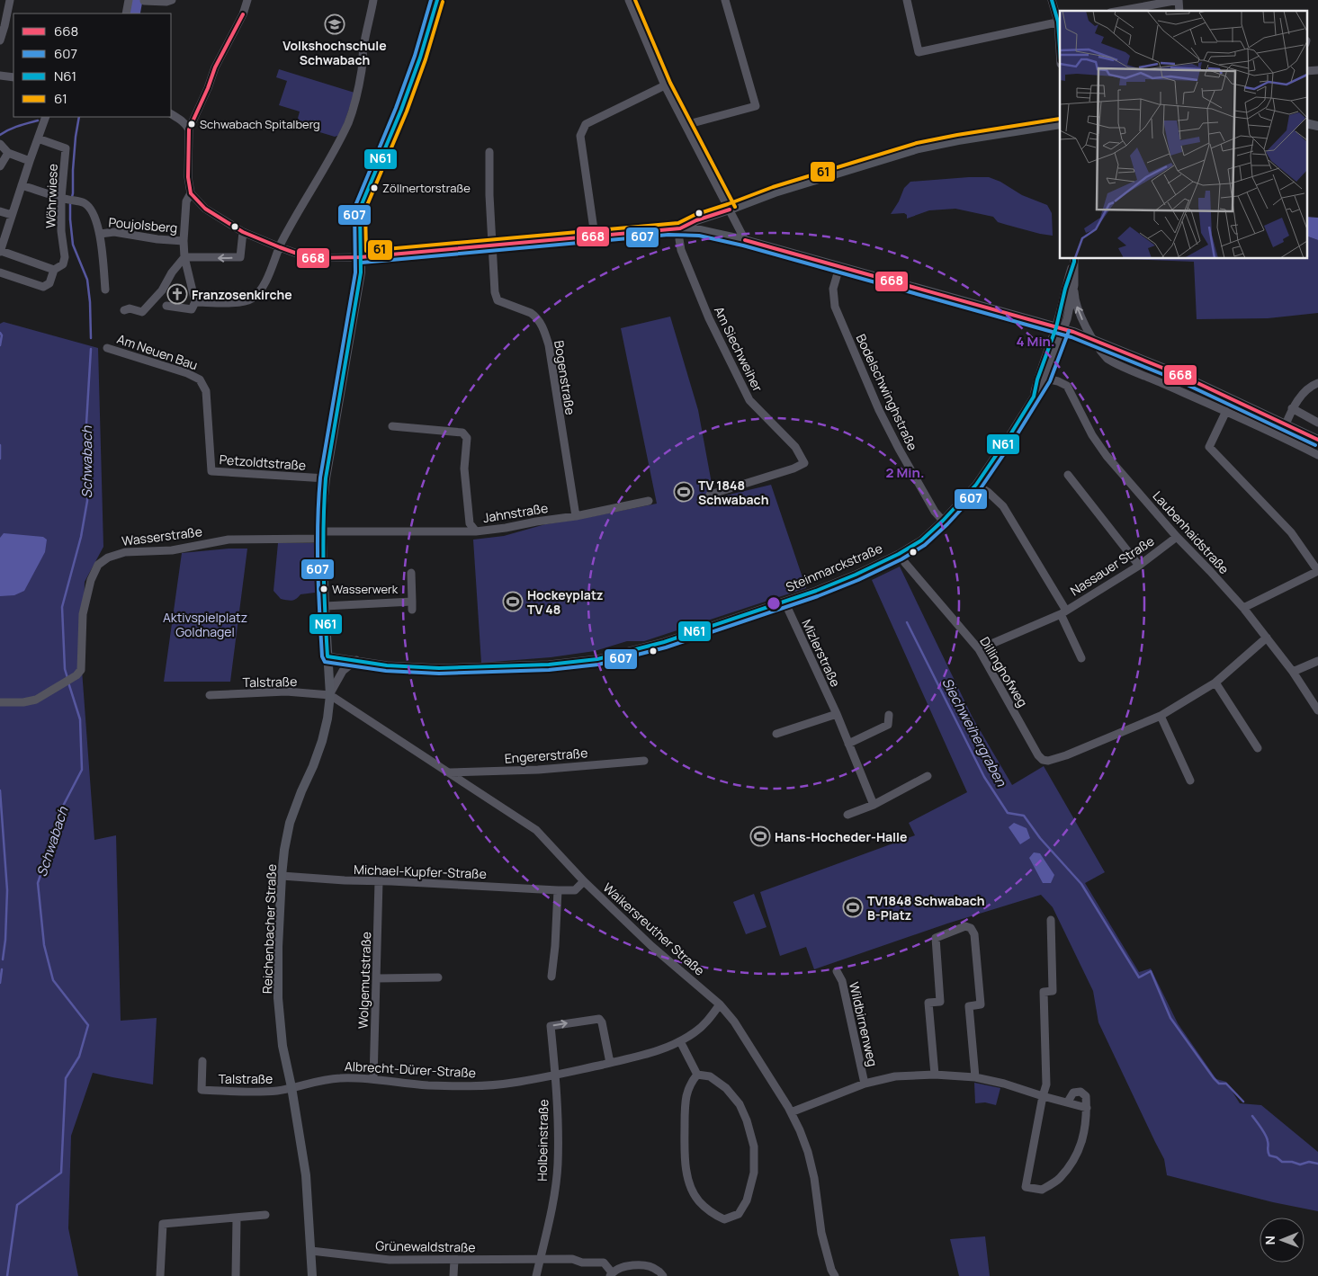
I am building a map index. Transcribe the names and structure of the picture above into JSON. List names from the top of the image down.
{
  "streets": {
    "main road": ["Reichenbacher Straße"],
    "street": [
      "Wöhrwiese",
      "Poujolsberg",
      "Am Siechweiher",
      "Am Neuen Bau",
      "Bogenstraße",
      "Bodelschwinghstraße",
      "Petzoldtstraße",
      "Jahnstraße",
      "Laubenhaidstraße",
      "Wasserstraße",
      "Nassauer Straße",
      "Steinmarckstraße",
      "Mizlerstraße",
      "Dillinghofweg",
      "Talstraße",
      "Engererstraße",
      "Michael-Kupfer-Straße",
      "Waikersreuther Straße",
      "Wolgemutstraße",
      "Wildbirnenweg",
      "Albrecht-Dürer-Straße",
      "Holbeinstraße",
      "Grünewaldstraße"
    ]
  },
  "crossings": [
    ["Am Neuen Bau", "Petzoldtstraße"],
    ["Bogenstraße", "Jahnstraße"],
    ["Bodelschwinghstraße", "Steinmarckstraße"],
    ["Petzoldtstraße", "Reichenbacher Straße"],
    ["Jahnstraße", "Wasserstraße"],
    ["Laubenhaidstraße", "Nassauer Straße"],
    ["Laubenhaidstraße", "Steinmarckstraße"],
    ["Wasserstraße", "Reichenbacher Straße"],
    ["Nassauer Straße", "Dillinghofweg"],
    ["Steinmarckstraße", "Mizlerstraße"],
    ["Steinmarckstraße", "Dillinghofweg"],
    ["Steinmarckstraße", "Reichenbacher Straße"],
    ["Talstraße", "Reichenbacher Straße"],
    ["Talstraße", "Waikersreuther Straße"],
    ["Talstraße", "Albrecht-Dürer-Straße"],
    ["Engererstraße", "Waikersreuther Straße"],
    ["Michael-Kupfer-Straße", "Reichenbacher Straße"],
    ["Michael-Kupfer-Straße", "Waikersreuther Straße"],
    ["Michael-Kupfer-Straße", "Wolgemutstraße"],
    ["Reichenbacher Straße", "Waikersreuther Straße"],
    ["Reichenbacher Straße", "Albrecht-Dürer-Straße"],
    ["Reichenbacher Straße", "Grünewaldstraße"],
    ["Waikersreuther Straße", "Wildbirnenweg"],
    ["Waikersreuther Straße", "Albrecht-Dürer-Straße"],
    ["Wolgemutstraße", "Albrecht-Dürer-Straße"],
    ["Albrecht-Dürer-Straße", "Holbeinstraße"],
    ["Holbeinstraße", "Grünewaldstraße"]
  ],
  "water": ["Schwabach", "Siechweihergraben"],
  "parks": ["Aktivspielplatz Goldnagel"],
  "places": {
    "school or university": ["Volkshochschule Schwabach"],
    "other": ["Schwabach Spitalberg", "Zöllnertorstraße", "Wasserwerk"],
    "church": ["Franzosenkirche"],
    "sports": [
      "TV 1848 Schwabach",
      "Hockeyplatz TV 48",
      "Hans-Hocheder-Halle",
      "TV1848 Schwabach B-Platz"
    ]
  },
  "lines": [
    "transit line 607",
    "transit line N61",
    "transit line 61",
    "transit line 668"
  ],
  "legend": [
    "668",
    "607",
    "N61",
    "61"
  ],
  "north": "left",
  "rings": ["4 Min.", "2 Min."]
}
